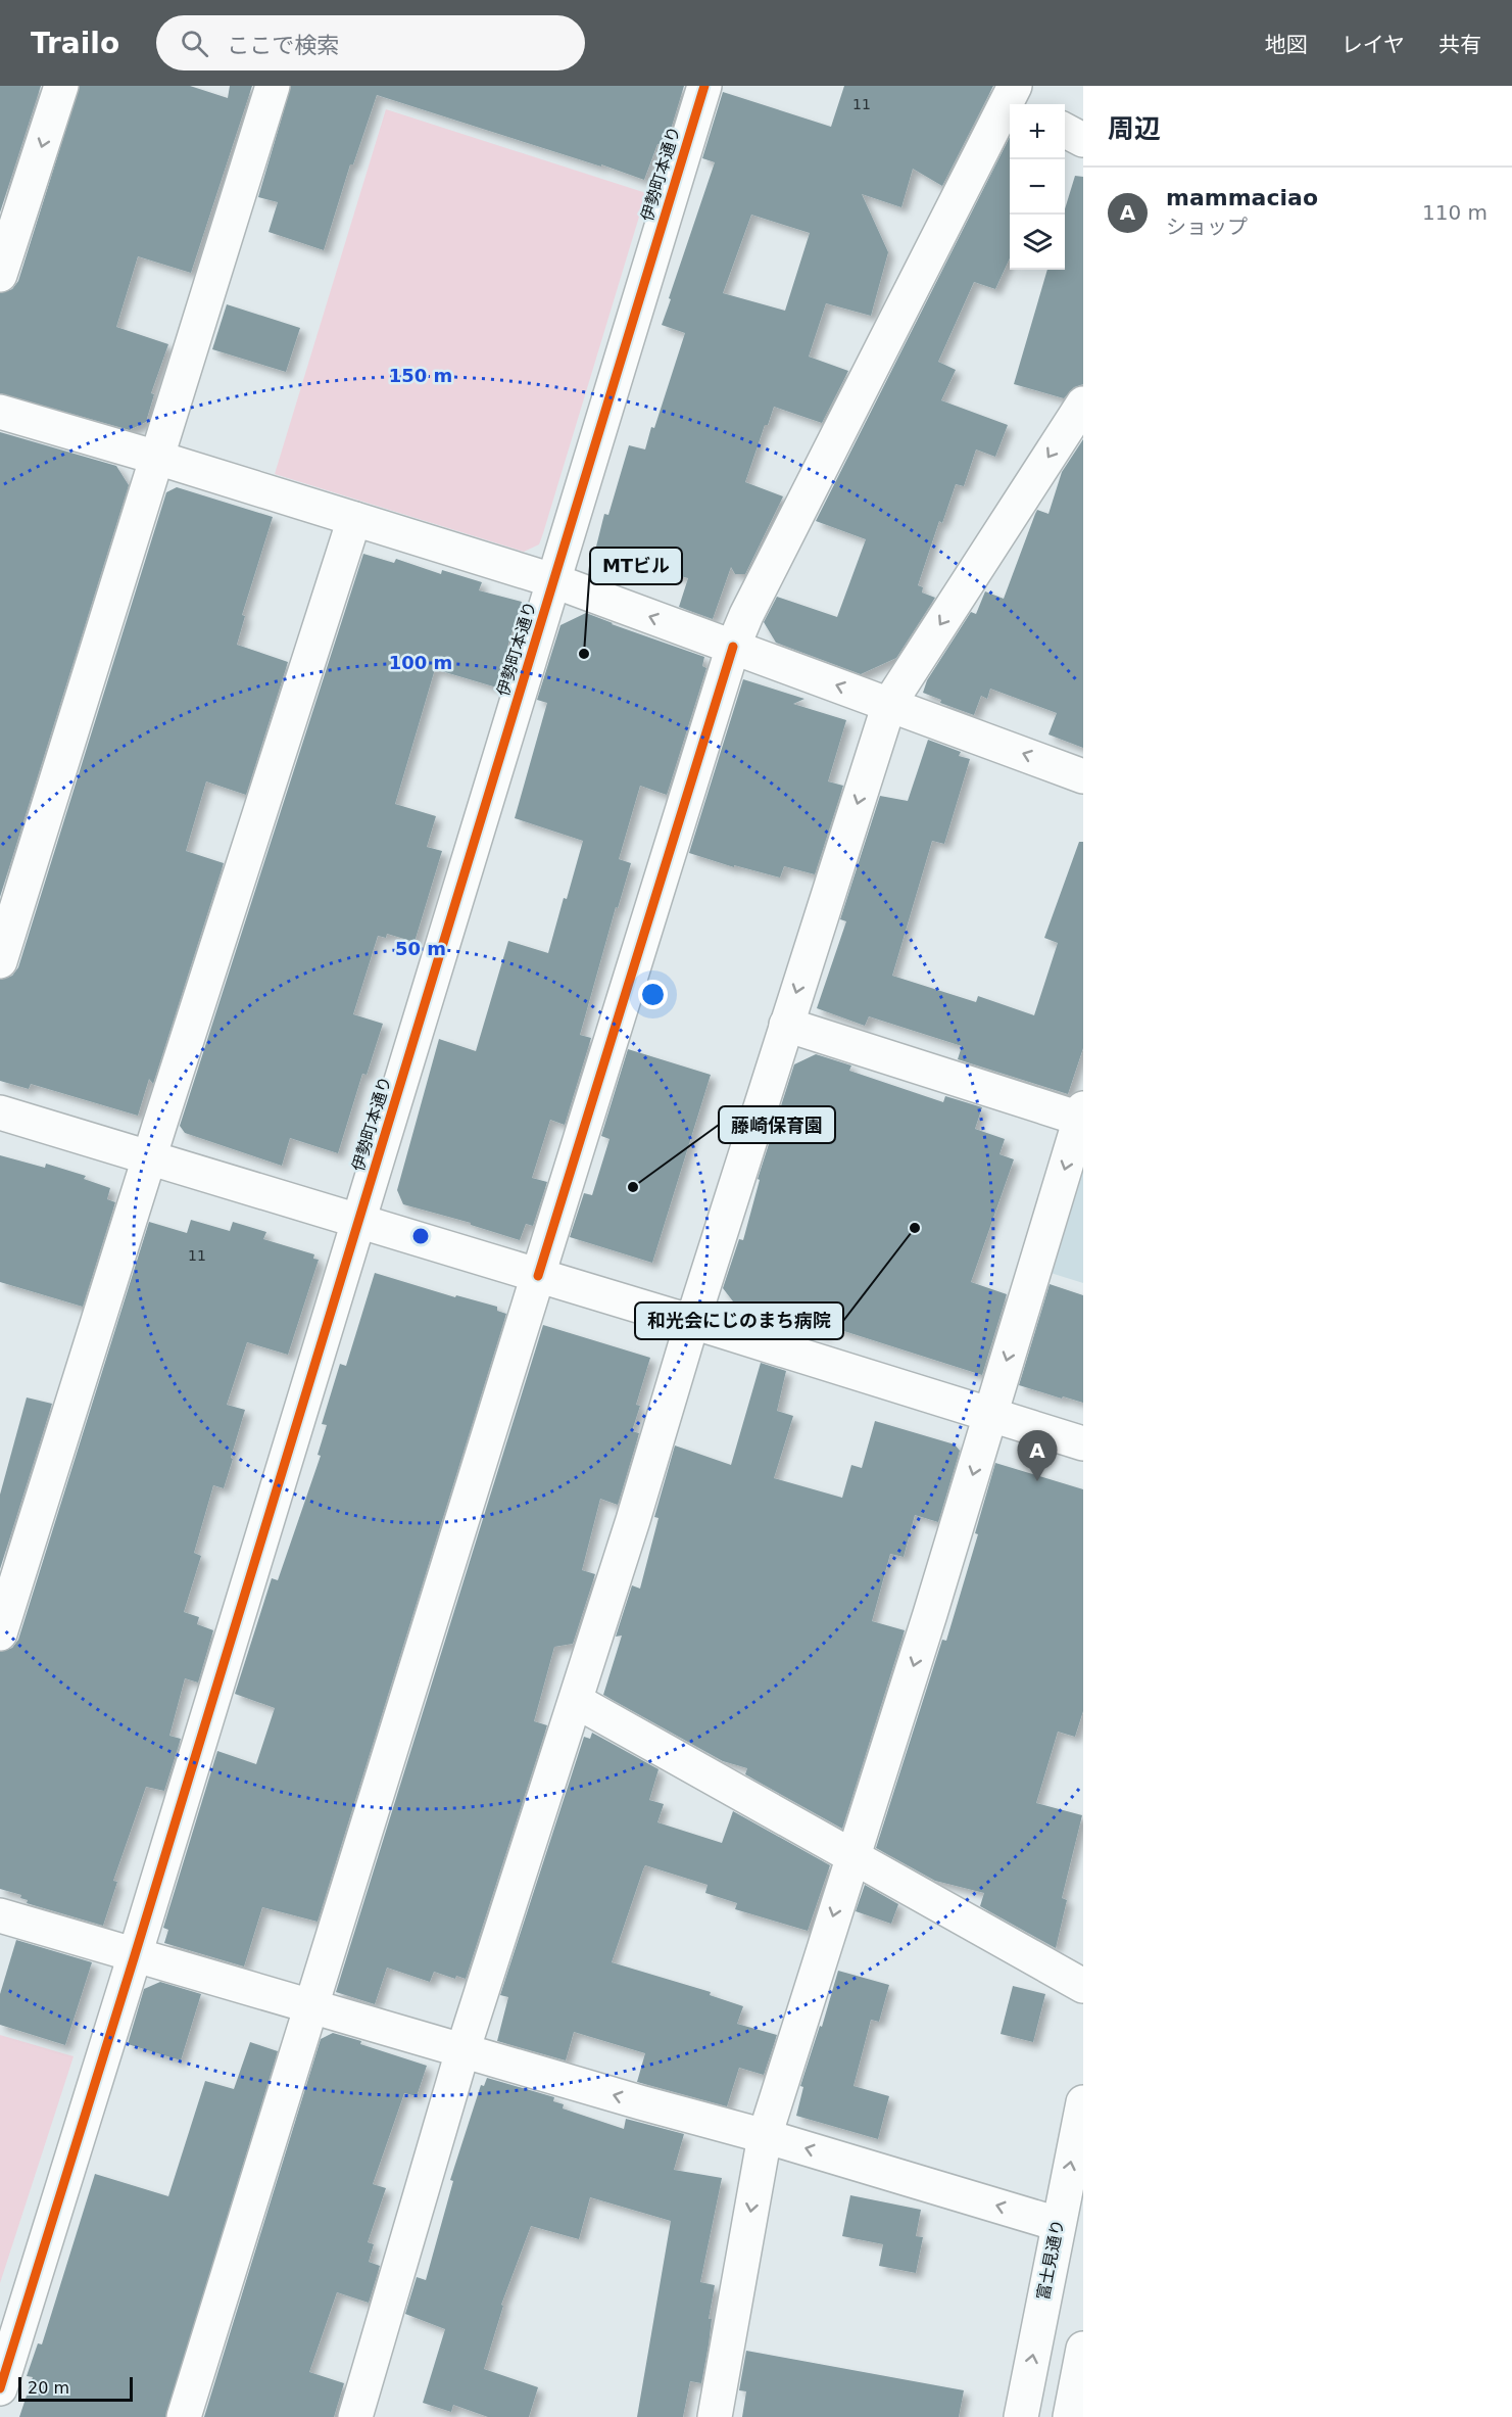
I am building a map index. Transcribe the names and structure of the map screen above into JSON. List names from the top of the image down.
{
  "streets": {
    "main road": ["伊勢町本通り", "富士見通り"]
  },
  "places": ["MTビル", "藤崎保育園", "和光会にじのまち病院"],
  "house_numbers": ["11", "11"],
  "scale_bar": "20 m",
  "page": {
    "header": "Trailo",
    "search": "ここで検索",
    "nav": ["地図", "レイヤ", "共有"],
    "heading": "周辺",
    "map_buttons": ["+", "−"],
    "list": [
      {
        "mark": "A",
        "name": "mammaciao",
        "note": "ショップ",
        "value": "110 m"
      }
    ],
    "pins": "A",
    "scale": "20 m"
  },
  "rings": ["150 m", "100 m", "50 m"]
}
